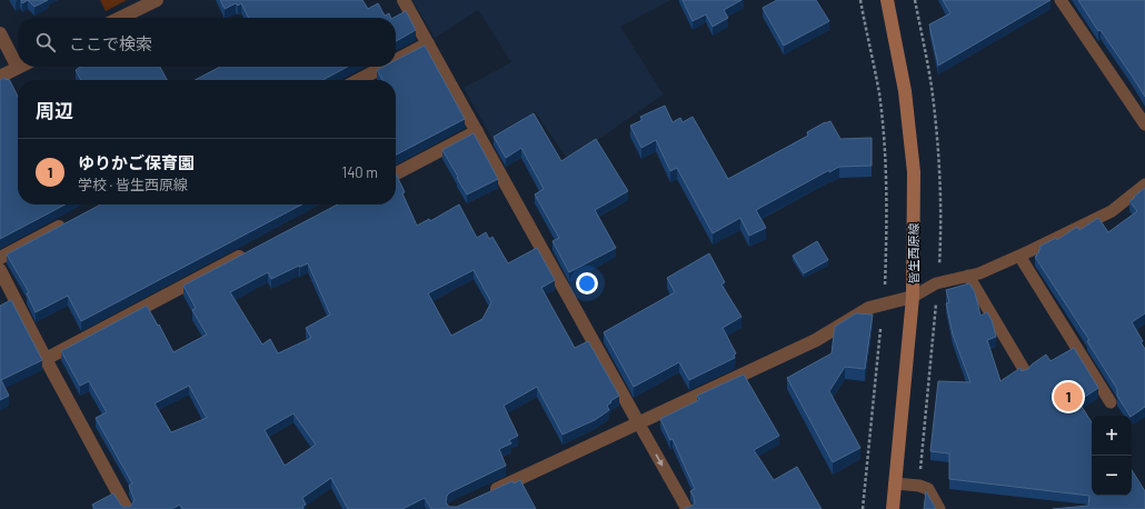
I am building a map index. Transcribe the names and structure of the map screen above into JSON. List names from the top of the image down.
{
  "streets": {
    "main road": ["皆生西原線"]
  },
  "page": {
    "search": "ここで検索",
    "heading": "周辺",
    "list": [
      {
        "mark": "1",
        "name": "ゆりかご保育園",
        "note": "学校 · 皆生西原線",
        "value": "140 m"
      }
    ],
    "pins": "1",
    "map_buttons": ["+", "−"]
  }
}
